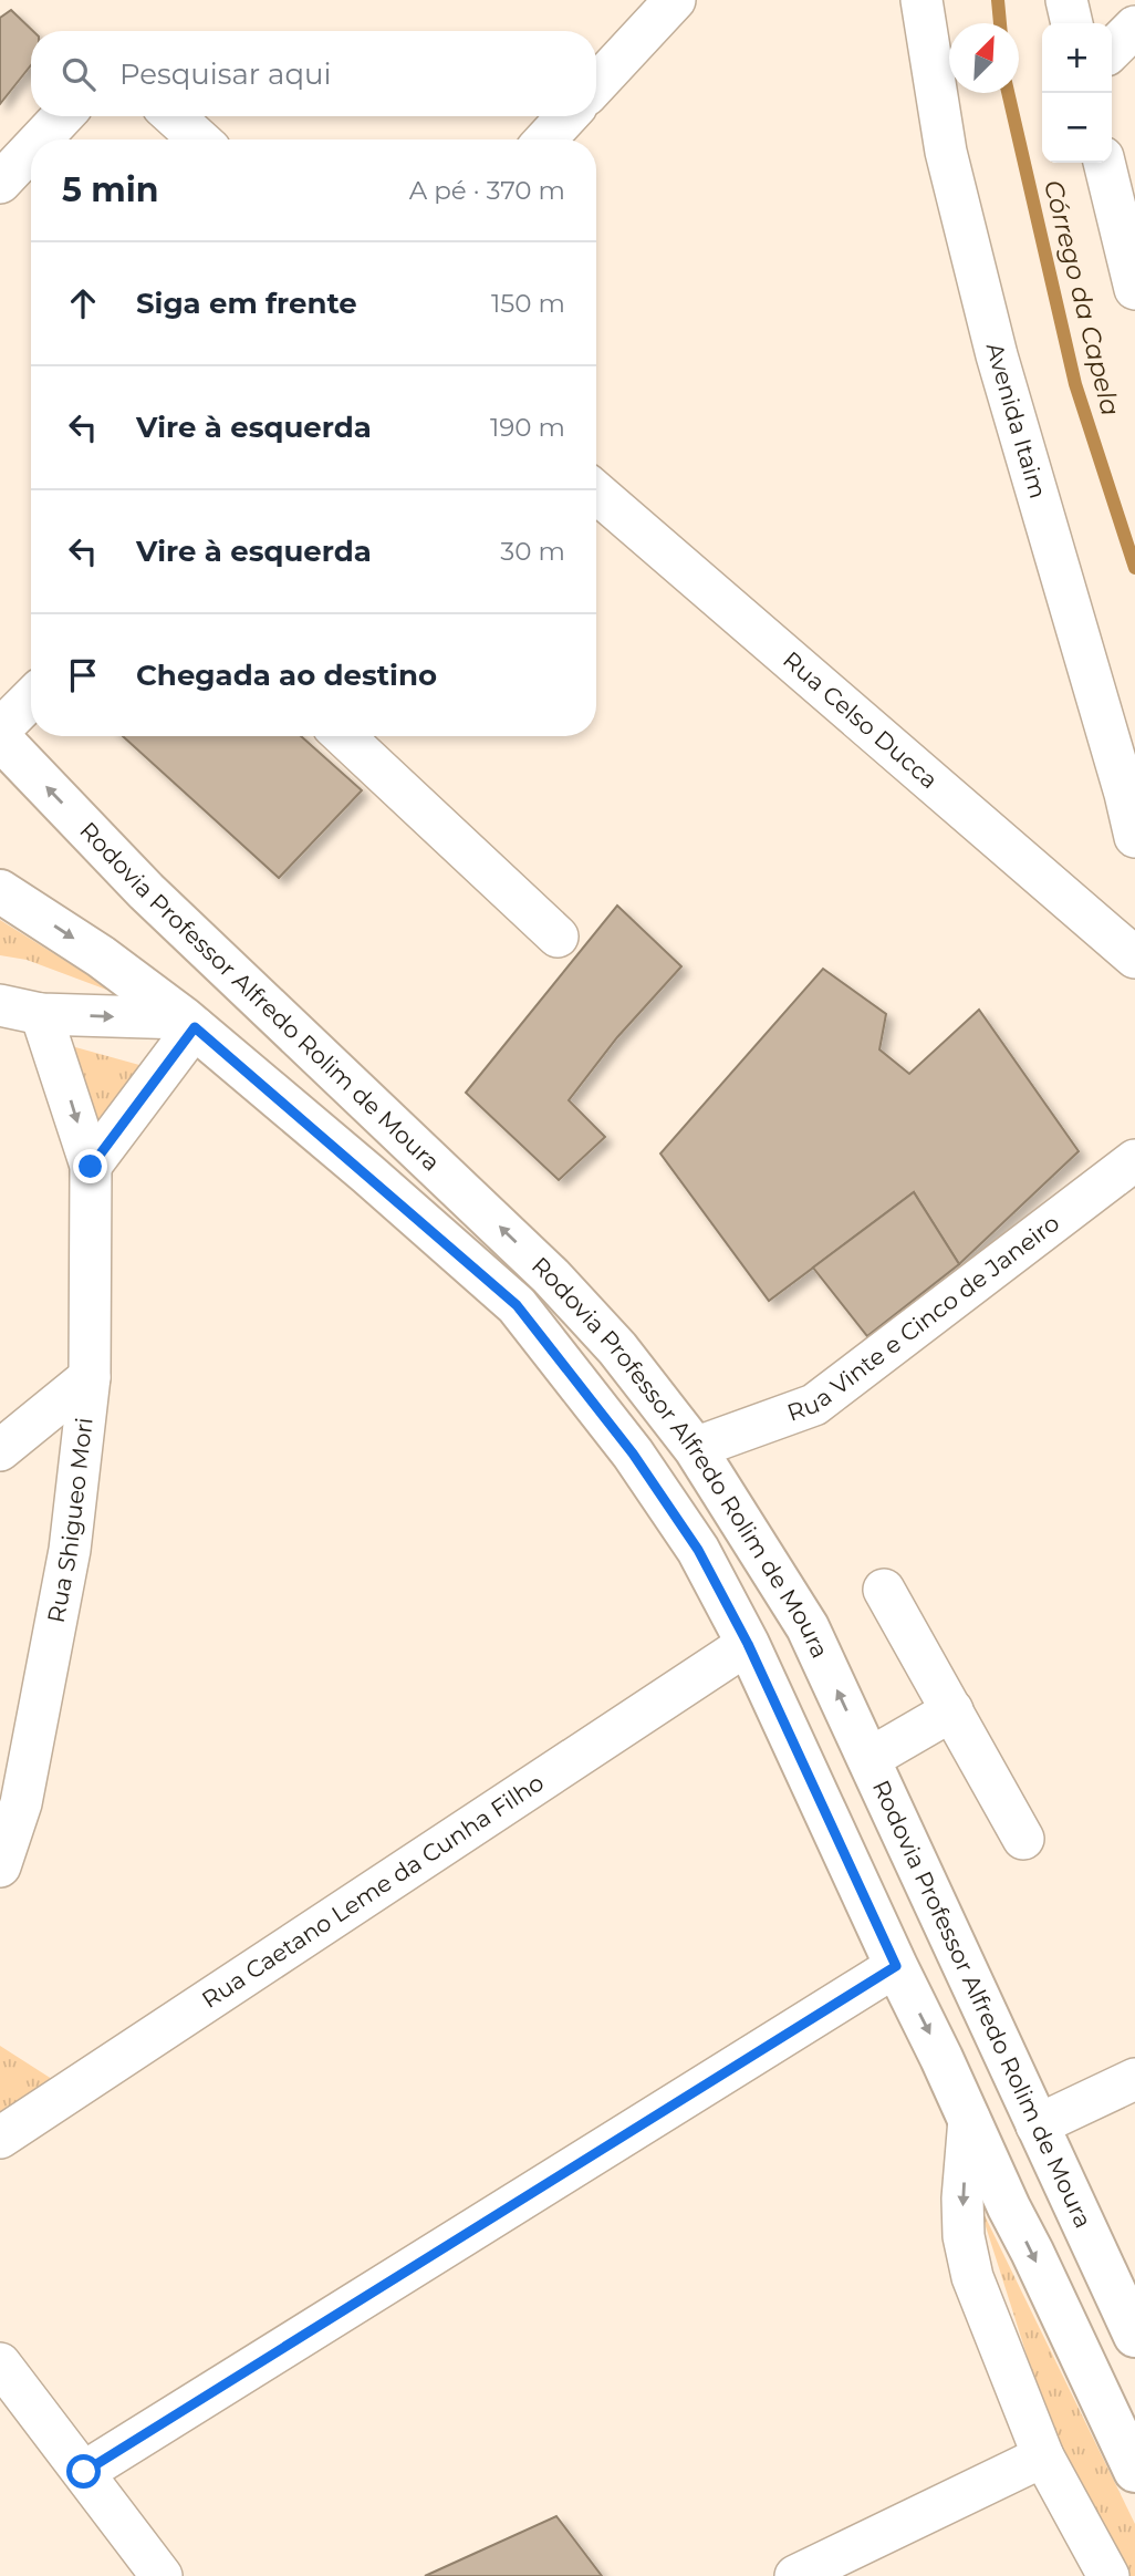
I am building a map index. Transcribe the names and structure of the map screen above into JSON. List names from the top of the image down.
{
  "streets": {
    "main road": ["Rodovia Professor Alfredo Rolim de Moura"],
    "street": [
      "Avenida Itaim",
      "Rua Celso Ducca",
      "Rua Vinte e Cinco de Janeiro",
      "Rua Shigueo Mori",
      "Rua Caetano Leme da Cunha Filho"
    ]
  },
  "crossings": [
    ["Rodovia Professor Alfredo Rolim de Moura", "Rua Vinte e Cinco de Janeiro"],
    ["Rodovia Professor Alfredo Rolim de Moura", "Rua Caetano Leme da Cunha Filho"]
  ],
  "water": ["Córrego da Capela"],
  "north": "top right",
  "page": {
    "map_buttons": ["+", "−"],
    "search": "Pesquisar aqui",
    "heading": ["5 min", "A pé · 370 m"],
    "list": [
      ["Siga em frente", "150 m"],
      ["Vire à esquerda", "190 m"],
      ["Vire à esquerda", "30 m"],
      "Chegada ao destino"
    ]
  }
}
